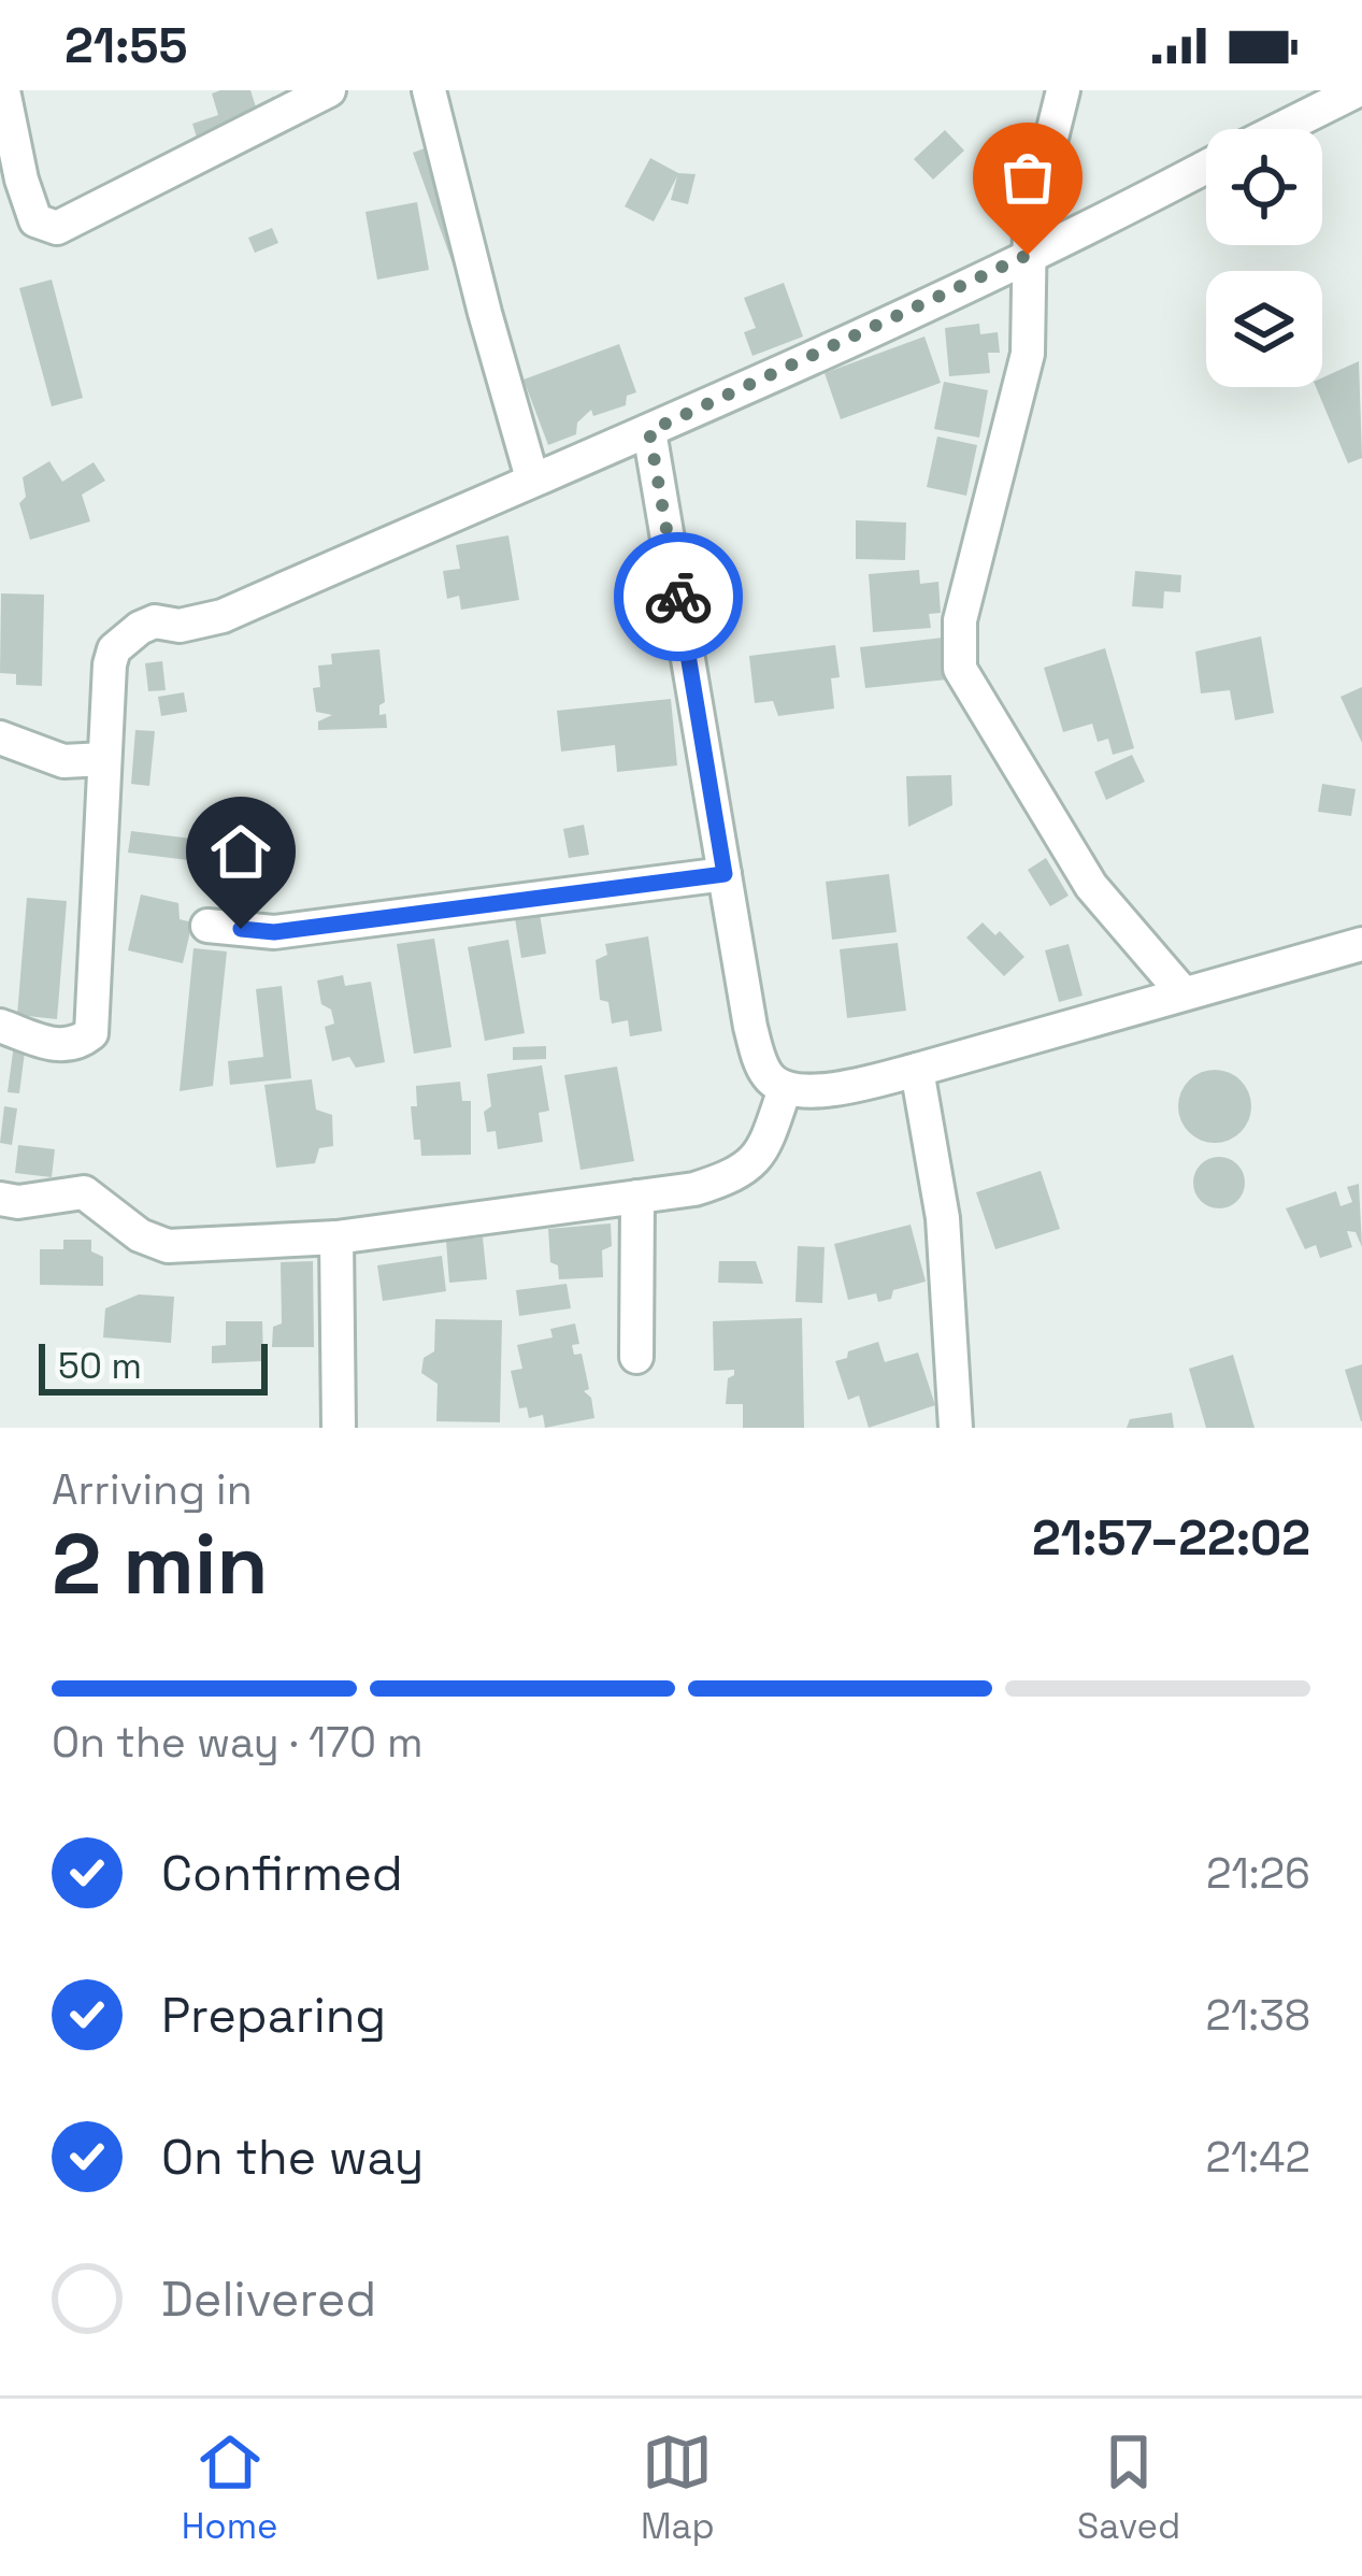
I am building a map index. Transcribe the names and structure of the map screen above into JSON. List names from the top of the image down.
{
  "scale_bar": "50 m",
  "page": {
    "status": "21:55",
    "scale": "50 m",
    "heading": ["2 min", "Arriving in", "21:57–22:02"],
    "bar": "On the way · 170 m",
    "list": [
      ["Confirmed", "21:26"],
      ["Preparing", "21:38"],
      ["On the way", "21:42"],
      "Delivered"
    ],
    "tabs": ["Home", "Map", "Saved"]
  }
}
